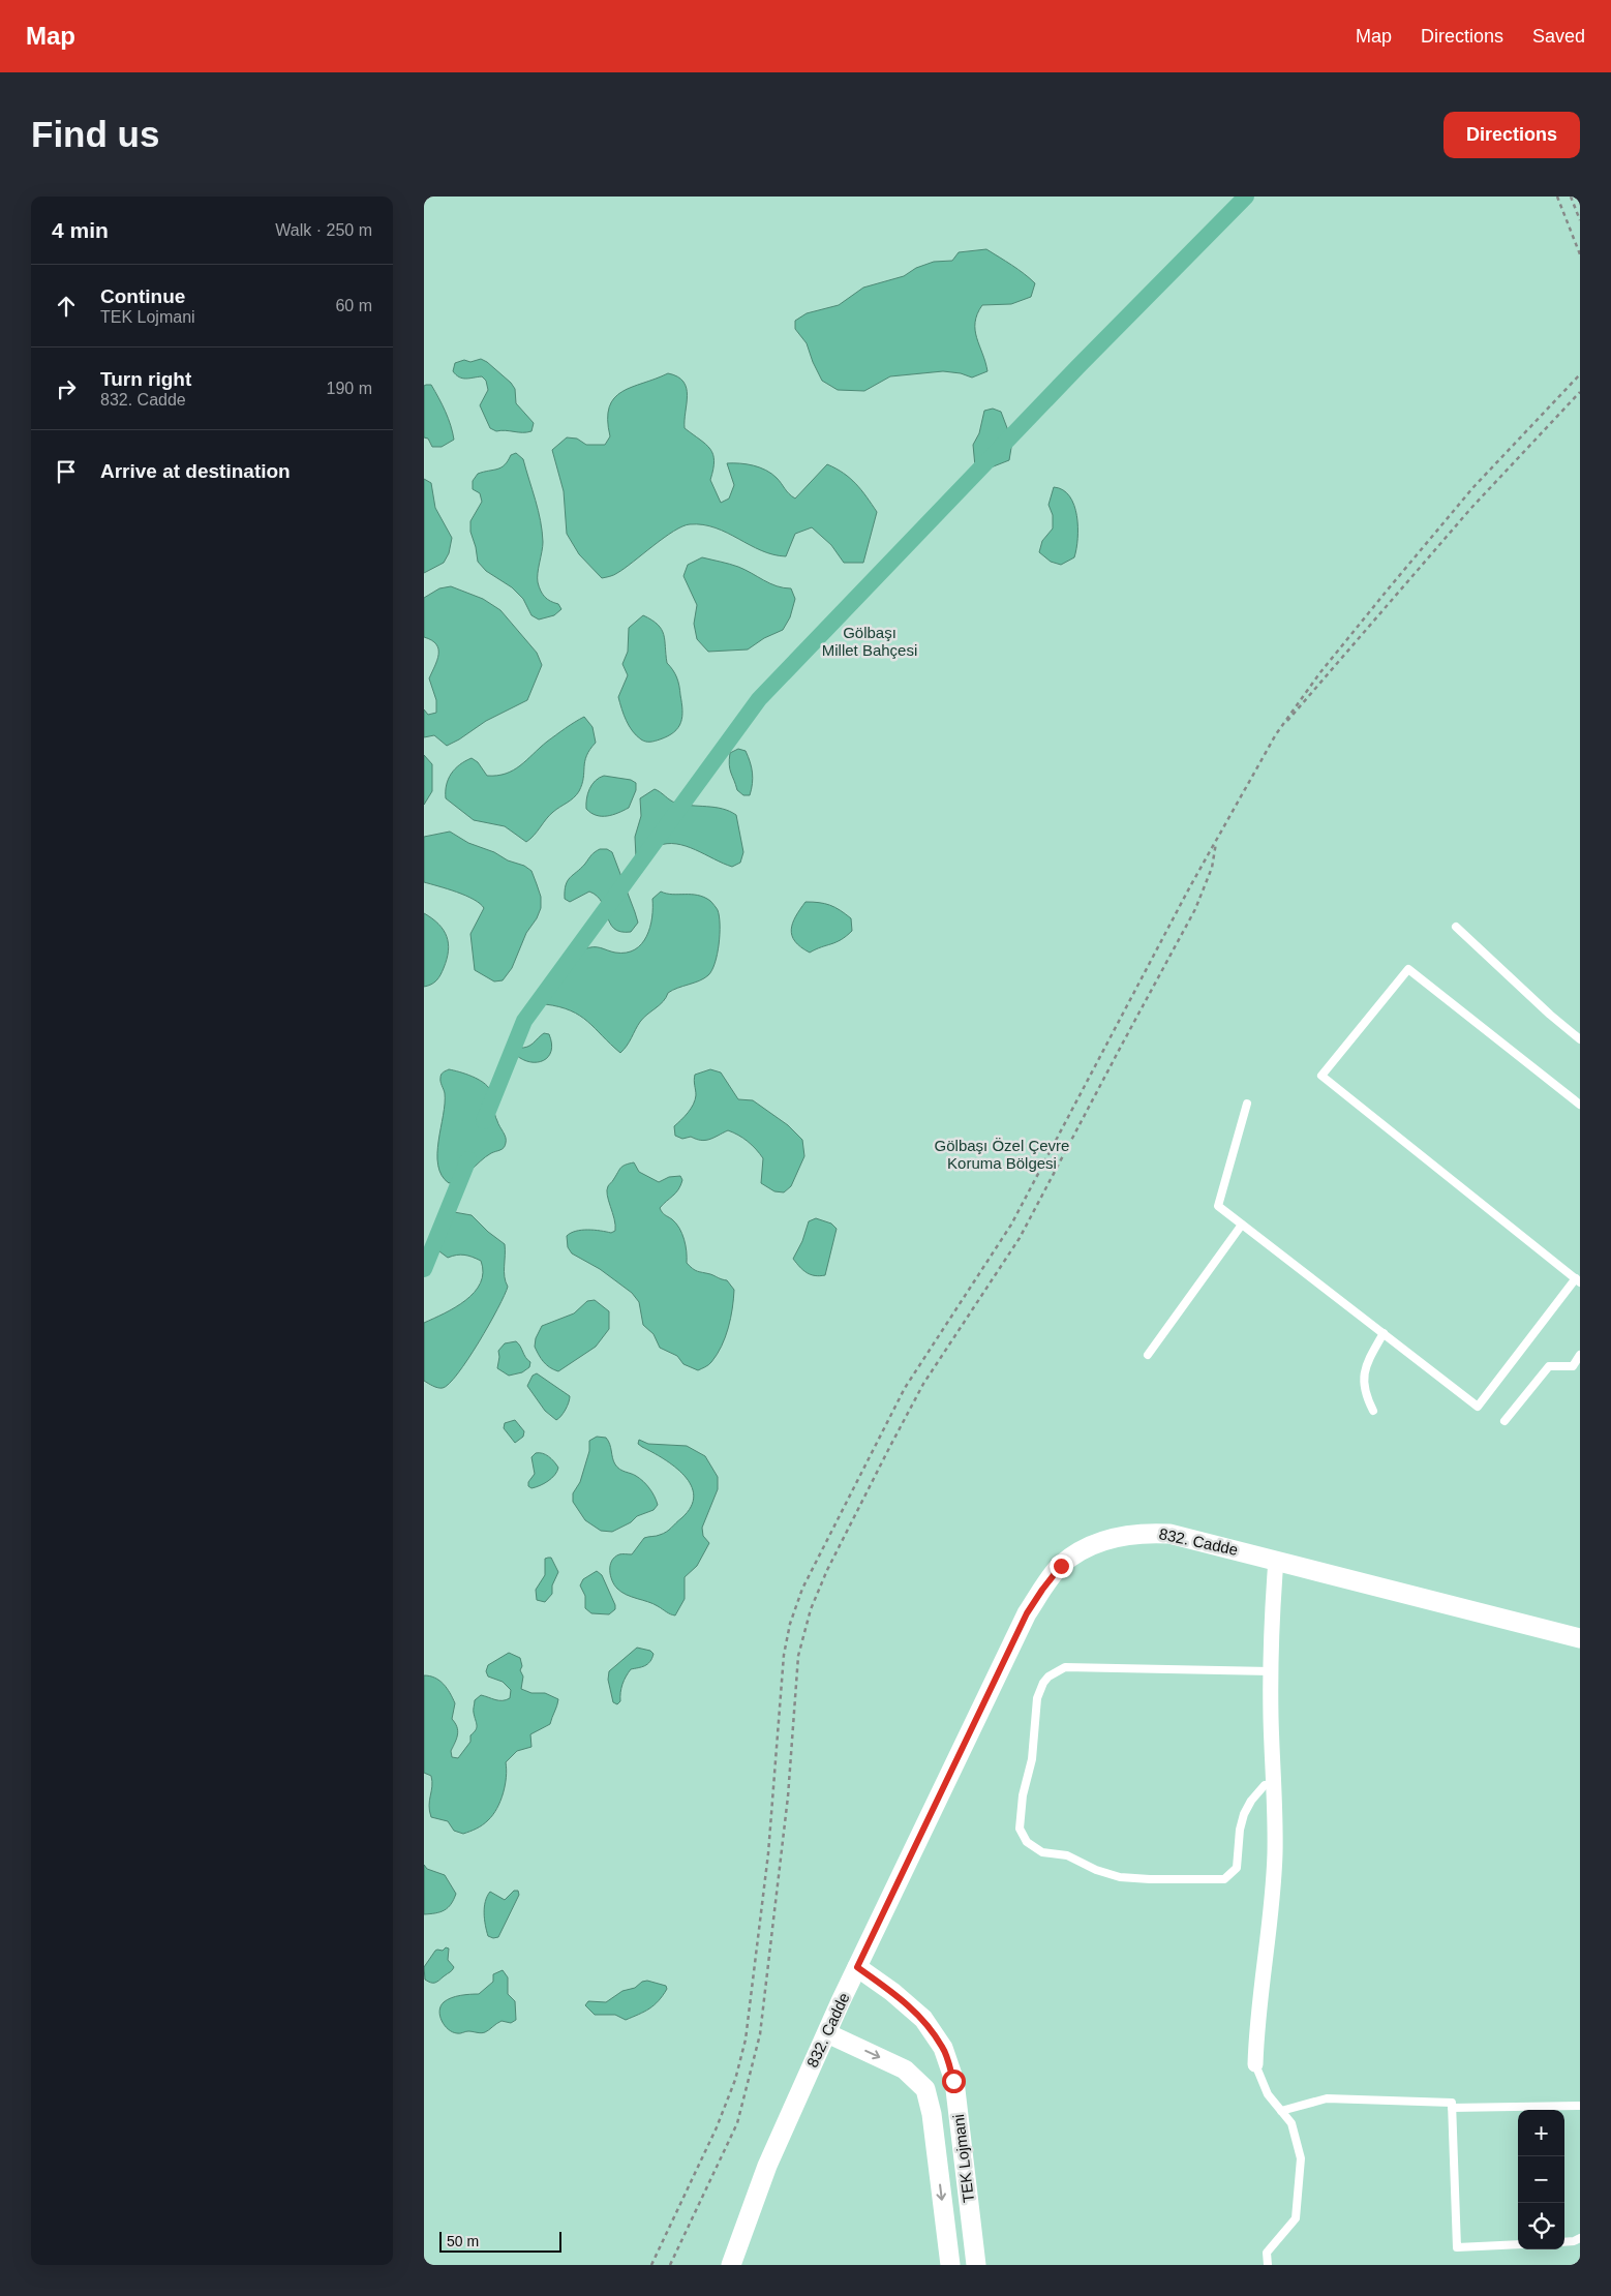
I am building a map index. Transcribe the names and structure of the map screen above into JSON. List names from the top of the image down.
{
  "streets": {
    "street": ["832. Cadde", "TEK Lojmani"]
  },
  "crossings": [
    ["832. Cadde", "TEK Lojmani"]
  ],
  "parks": ["Gölbaşı Millet Bahçesi", "Gölbaşı Özel Çevre Koruma Bölgesi"],
  "scale_bar": "50 m",
  "page": {
    "header": "Map",
    "nav": ["Map", "Directions", "Saved"],
    "buttons": "Directions",
    "title": "Find us",
    "heading": ["4 min", "Walk · 250 m"],
    "list": [
      ["Continue", "TEK Lojmani", "60 m"],
      ["Turn right", "832. Cadde", "190 m"],
      "Arrive at destination"
    ],
    "map_buttons": ["+", "−"],
    "scale": "50 m"
  }
}
